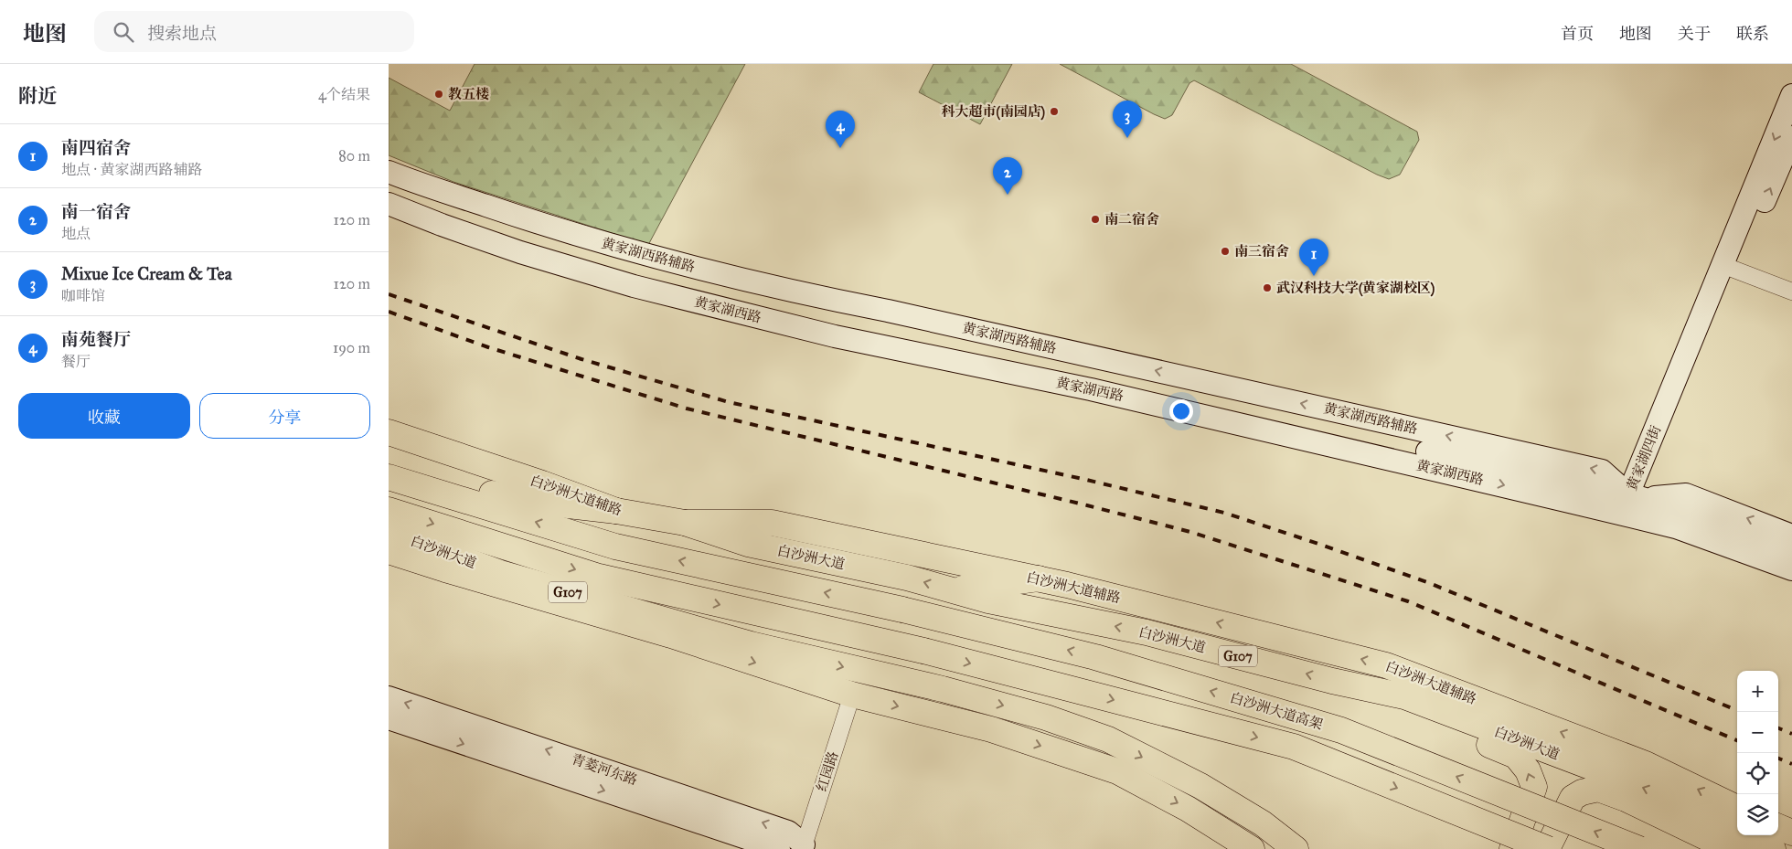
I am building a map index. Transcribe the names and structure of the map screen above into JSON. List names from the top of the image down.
{
  "streets": {
    "main road": [
      "黄家湖西路辅路",
      "黄家湖西路",
      "黄家湖四街",
      "白沙洲大道辅路",
      "白沙洲大道",
      "G107",
      "白沙洲大道高架",
      "青菱河东路"
    ],
    "street": ["红园路"]
  },
  "crossings": [
    ["黄家湖西路辅路", "黄家湖西路"],
    ["黄家湖西路辅路", "黄家湖四街"],
    ["黄家湖西路", "黄家湖四街"],
    ["白沙洲大道辅路", "白沙洲大道"],
    ["青菱河东路", "红园路"]
  ],
  "one_way": ["黄家湖西路辅路"],
  "places": [
    "教五楼",
    "科大超市(南园店)",
    "南二宿舍",
    "南三宿舍",
    "武汉科技大学(黄家湖校区)"
  ],
  "page": {
    "header": "地图",
    "search": "搜索地点",
    "nav": [
      "首页",
      "地图",
      "关于",
      "联系"
    ],
    "heading": ["附近", "4个结果"],
    "pins": [
      "3",
      "4",
      "2",
      "1"
    ],
    "list": [
      {
        "mark": "1",
        "name": "南四宿舍",
        "note": "地点 · 黄家湖西路辅路",
        "value": "80 m"
      },
      {
        "mark": "2",
        "name": "南一宿舍",
        "note": "地点",
        "value": "120 m"
      },
      {
        "mark": "3",
        "name": "Mixue Ice Cream & Tea",
        "note": "咖啡馆",
        "value": "120 m"
      },
      {
        "mark": "4",
        "name": "南苑餐厅",
        "note": "餐厅",
        "value": "190 m"
      }
    ],
    "buttons": ["收藏", "分享"],
    "map_buttons": ["+", "−"]
  }
}
